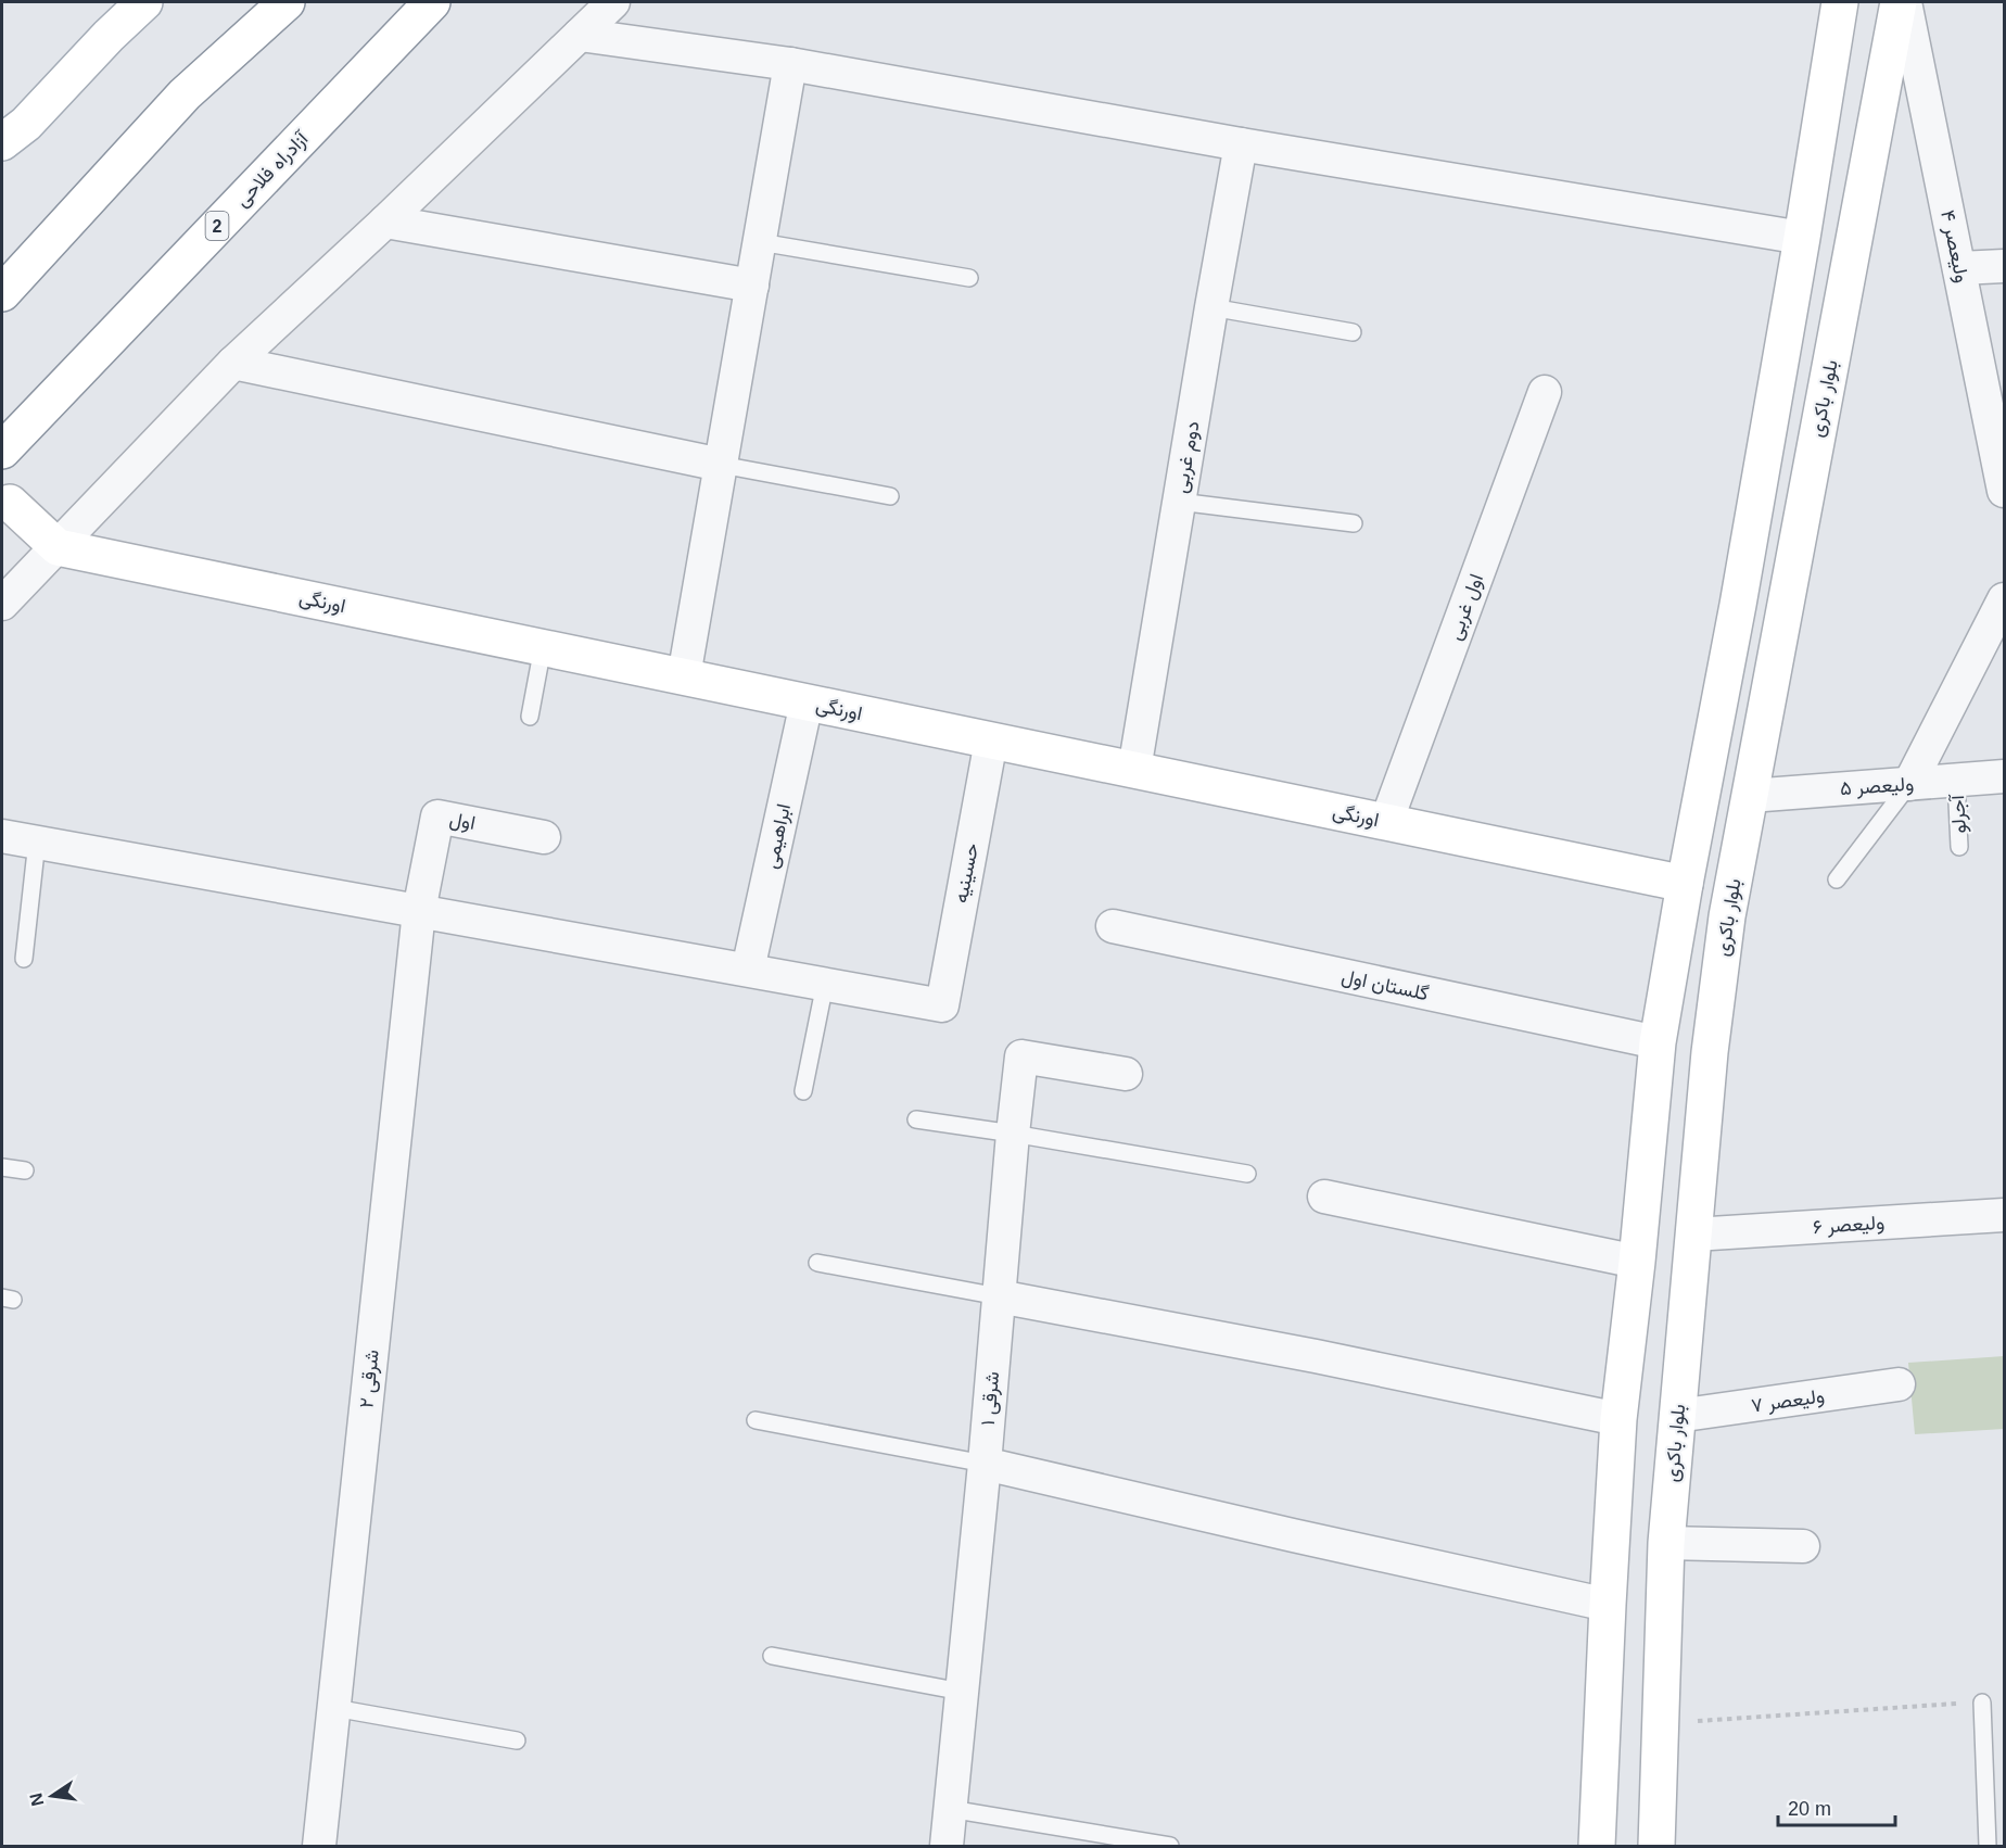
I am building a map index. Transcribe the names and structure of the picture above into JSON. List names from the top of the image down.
{
  "streets": {
    "main road": [
      "آزادراه فلاحی",
      "2",
      "بلوار باکری",
      "اورنگی"
    ],
    "street": [
      "ولیعصر ۴",
      "دوم غربی",
      "اول غربی",
      "ولیعصر ۵",
      "اول",
      "ابراهیمی",
      "حسینیه",
      "گلستان اول",
      "ولیعصر ۶",
      "۲ شرقی",
      "۱ شرقی",
      "ولیعصر ۷"
    ],
    "lane": ["آجرلو"]
  },
  "crossings": [
    ["بلوار باکری", "ولیعصر ۵"],
    ["بلوار باکری", "ولیعصر ۶"],
    ["بلوار باکری", "ولیعصر ۷"],
    ["دوم غربی", "اورنگی"],
    ["اورنگی", "اول غربی"],
    ["اورنگی", "ابراهیمی"],
    ["اورنگی", "حسینیه"],
    ["ولیعصر ۵", "آجرلو"],
    ["اول", "۲ شرقی"]
  ],
  "scale_bar": "20 m",
  "north": "left"
}
